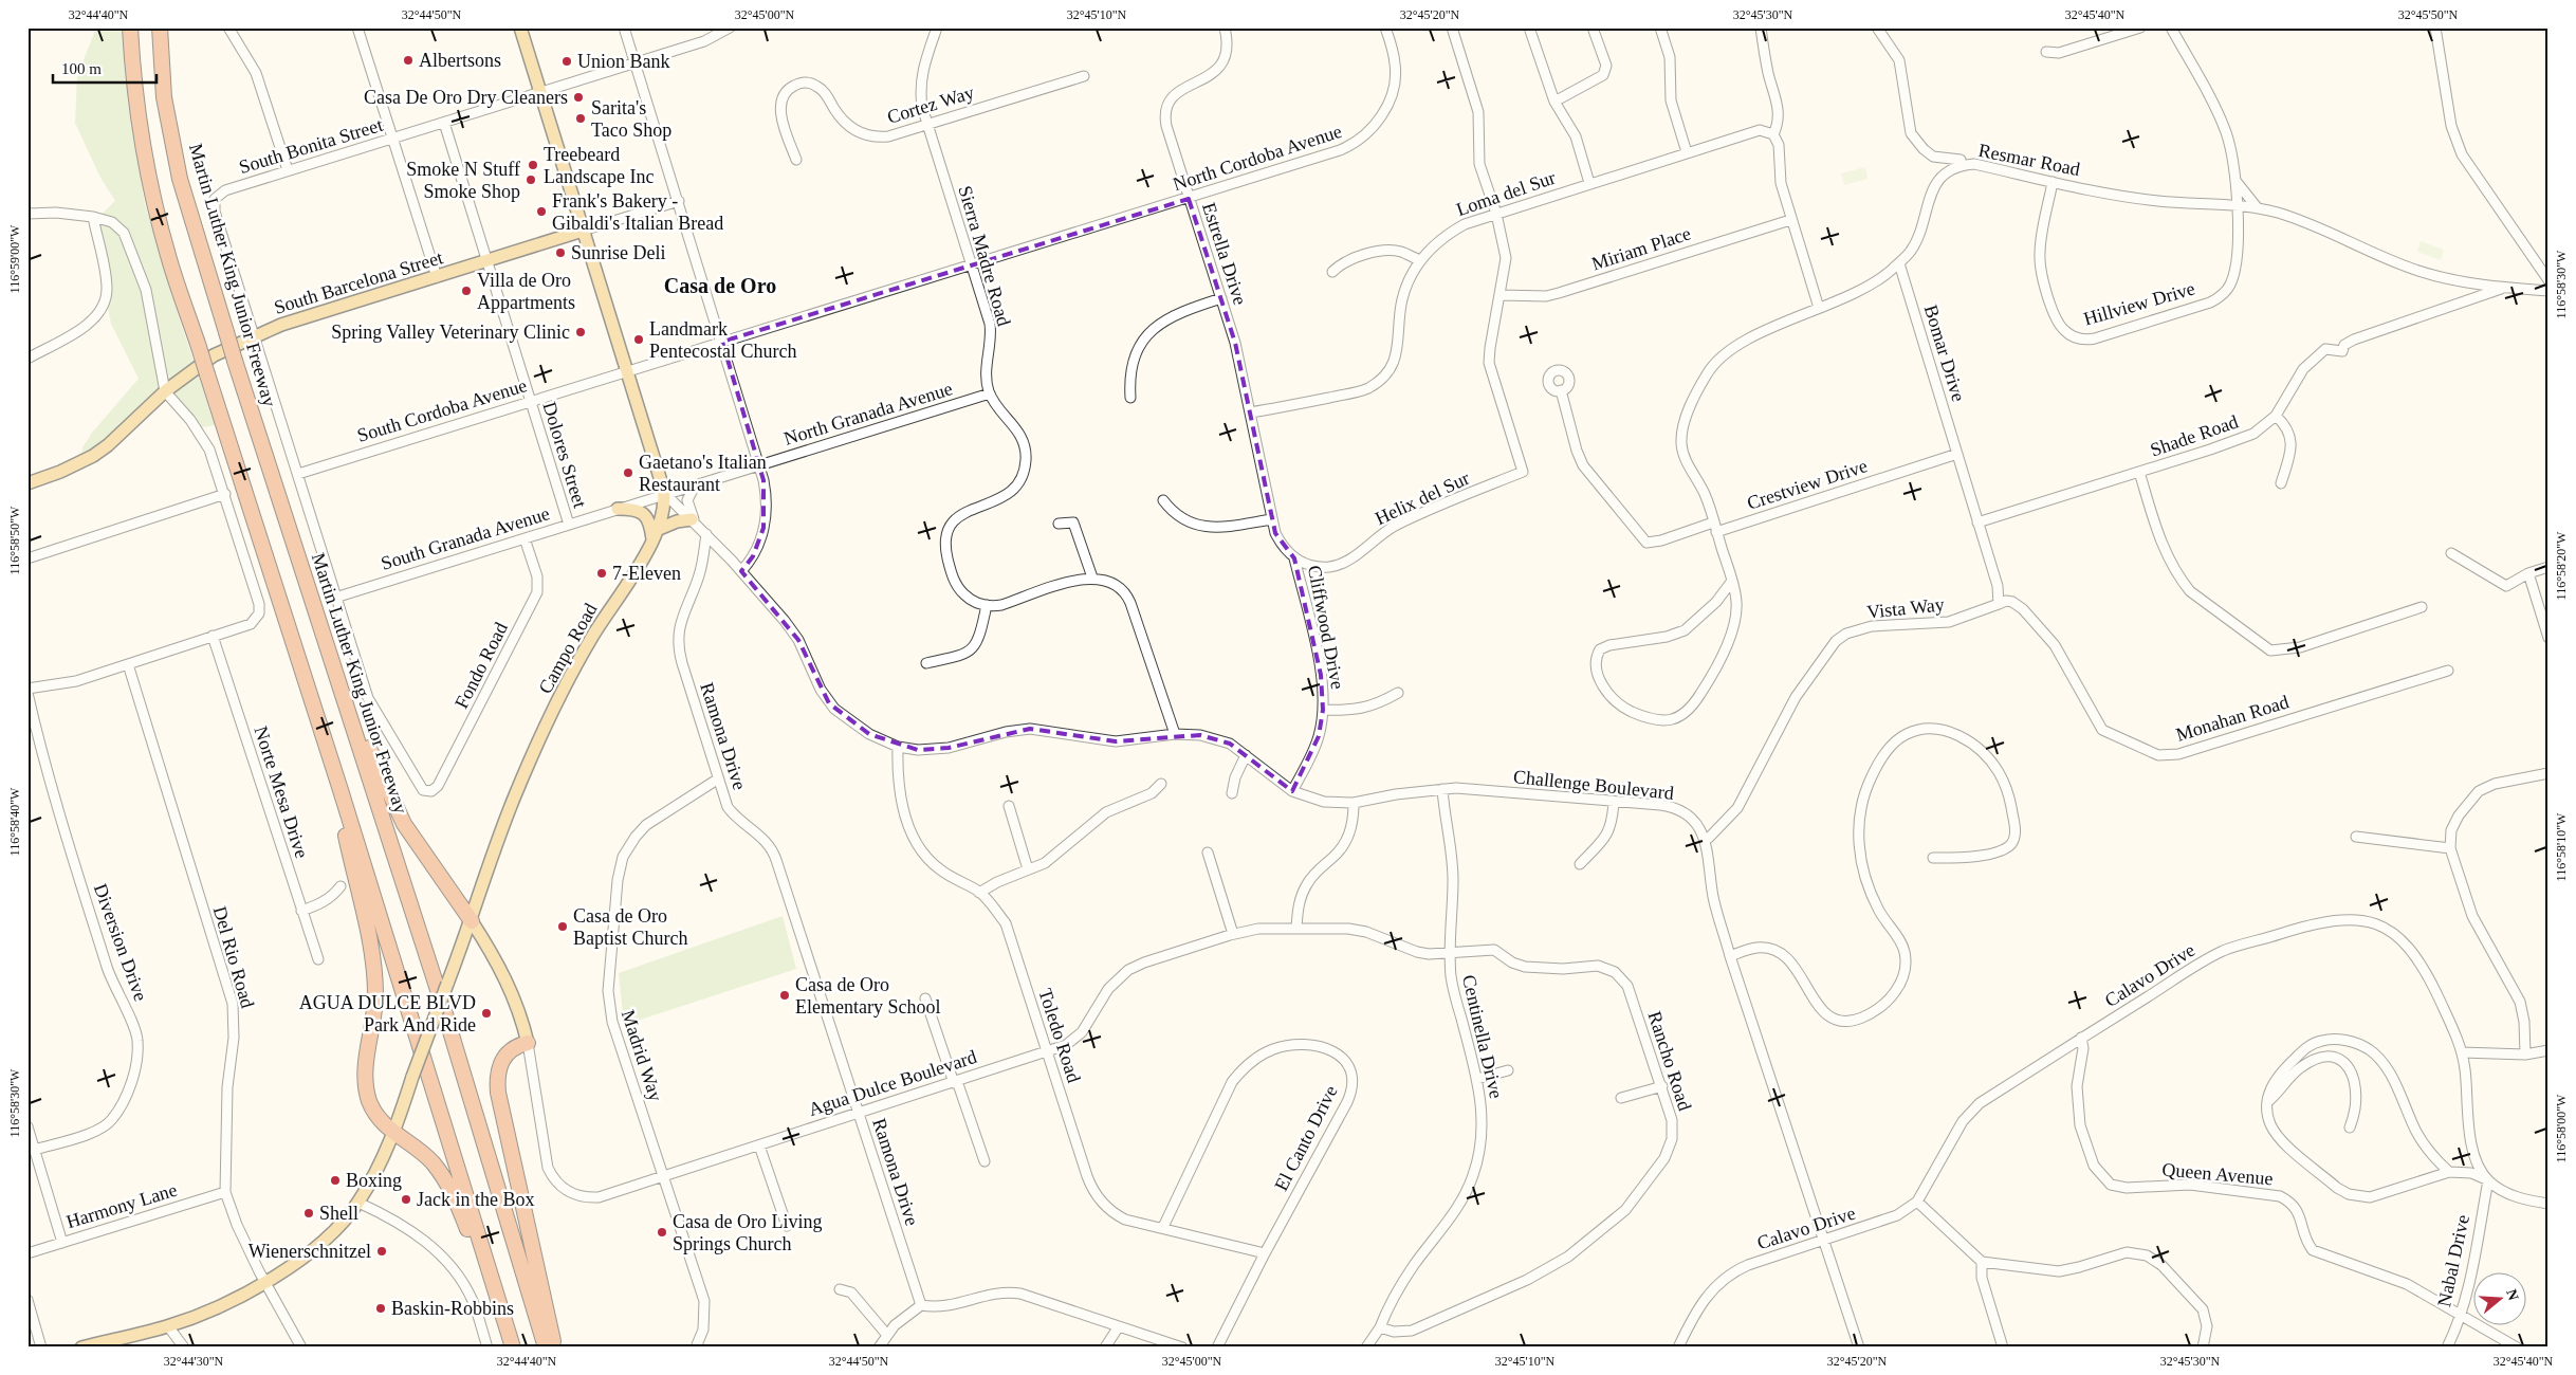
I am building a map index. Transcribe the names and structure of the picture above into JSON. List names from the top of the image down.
{
  "streets": {
    "highway": ["Martin Luther King Junior Freeway"],
    "main road": ["South Barcelona Street", "Campo Road", "Agua Dulce Boulevard"],
    "street": [
      "Cortez Way",
      "South Bonita Street",
      "North Cordoba Avenue",
      "Resmar Road",
      "Loma del Sur",
      "Miriam Place",
      "Estrella Drive",
      "Sierra Madre Road",
      "Hillview Drive",
      "Bomar Drive",
      "South Cordoba Avenue",
      "North Granada Avenue",
      "Shade Road",
      "Dolores Street",
      "Crestview Drive",
      "Helix del Sur",
      "South Granada Avenue",
      "Vista Way",
      "Cliffwood Drive",
      "Fondo Road",
      "Monahan Road",
      "Ramona Drive",
      "Challenge Boulevard",
      "Norte Mesa Drive",
      "Diversion Drive",
      "Del Rio Road",
      "Calavo Drive",
      "Toledo Road",
      "Centinella Drive",
      "Madrid Way",
      "Rancho Road",
      "El Canto Drive",
      "Queen Avenue",
      "Harmony Lane",
      "Nabal Drive"
    ]
  },
  "crossings": [
    ["Cortez Way", "Sierra Madre Road"],
    ["South Bonita Street", "South Barcelona Street"],
    ["South Bonita Street", "Dolores Street"],
    ["South Bonita Street", "Campo Road"],
    ["North Cordoba Avenue", "Estrella Drive"],
    ["North Cordoba Avenue", "Sierra Madre Road"],
    ["North Cordoba Avenue", "South Cordoba Avenue"],
    ["North Cordoba Avenue", "Campo Road"],
    ["Resmar Road", "Hillview Drive"],
    ["Resmar Road", "Bomar Drive"],
    ["Resmar Road", "Shade Road"],
    ["Resmar Road", "Crestview Drive"],
    ["Loma del Sur", "Estrella Drive"],
    ["Miriam Place", "Helix del Sur"],
    ["Sierra Madre Road", "North Granada Avenue"],
    ["South Barcelona Street", "Dolores Street"],
    ["South Barcelona Street", "Campo Road"],
    ["Bomar Drive", "Crestview Drive"],
    ["South Cordoba Avenue", "Dolores Street"],
    ["South Cordoba Avenue", "Campo Road"],
    ["North Granada Avenue", "South Granada Avenue"],
    ["North Granada Avenue", "Campo Road"],
    ["North Granada Avenue", "Challenge Boulevard"],
    ["Dolores Street", "South Granada Avenue"],
    ["Helix del Sur", "Cliffwood Drive"],
    ["South Granada Avenue", "Campo Road"],
    ["South Granada Avenue", "Fondo Road"],
    ["South Granada Avenue", "Challenge Boulevard"],
    ["Vista Way", "Monahan Road"],
    ["Vista Way", "Challenge Boulevard"],
    ["Cliffwood Drive", "Challenge Boulevard"],
    ["Campo Road", "Challenge Boulevard"],
    ["Campo Road", "Del Rio Road"],
    ["Campo Road", "Agua Dulce Boulevard"],
    ["Ramona Drive", "Challenge Boulevard"],
    ["Ramona Drive", "Madrid Way"],
    ["Ramona Drive", "Agua Dulce Boulevard"],
    ["Challenge Boulevard", "Calavo Drive"],
    ["Challenge Boulevard", "Toledo Road"],
    ["Challenge Boulevard", "Centinella Drive"],
    ["Del Rio Road", "Harmony Lane"],
    ["Calavo Drive", "Queen Avenue"],
    ["Calavo Drive", "Nabal Drive"],
    ["Toledo Road", "Agua Dulce Boulevard"],
    ["Toledo Road", "El Canto Drive"],
    ["Centinella Drive", "Rancho Road"],
    ["Centinella Drive", "Agua Dulce Boulevard"],
    ["Madrid Way", "Agua Dulce Boulevard"],
    ["Rancho Road", "Agua Dulce Boulevard"],
    ["Queen Avenue", "Nabal Drive"]
  ],
  "districts": ["Casa de Oro"],
  "places": [
    "Albertsons",
    "Union Bank",
    "Casa De Oro Dry Cleaners",
    "Sarita's Taco Shop",
    "Treebeard Landscape Inc",
    "Smoke N Stuff Smoke Shop",
    "Frank's Bakery - Gibaldi's Italian Bread",
    "Sunrise Deli",
    "Villa de Oro Appartments",
    "Spring Valley Veterinary Clinic",
    "Landmark Pentecostal Church",
    "Gaetano's Italian Restaurant",
    "7-Eleven",
    "Casa de Oro Baptist Church",
    "Casa de Oro Elementary School",
    "AGUA DULCE BLVD Park And Ride",
    "Boxing",
    "Jack in the Box",
    "Shell",
    "Casa de Oro Living Springs Church",
    "Wienerschnitzel",
    "Baskin-Robbins"
  ],
  "scale_bar": "100 m",
  "north": "right",
  "coordinates": [
    "32°44'40\"N",
    "32°44'50\"N",
    "32°45'00\"N",
    "32°45'10\"N",
    "32°45'20\"N",
    "32°45'30\"N",
    "32°45'40\"N",
    "32°45'50\"N",
    "116°59'00\"W",
    "116°58'30\"W",
    "116°58'50\"W",
    "116°58'20\"W",
    "116°58'40\"W",
    "116°58'10\"W",
    "116°58'00\"W",
    "32°44'30\"N"
  ]
}
